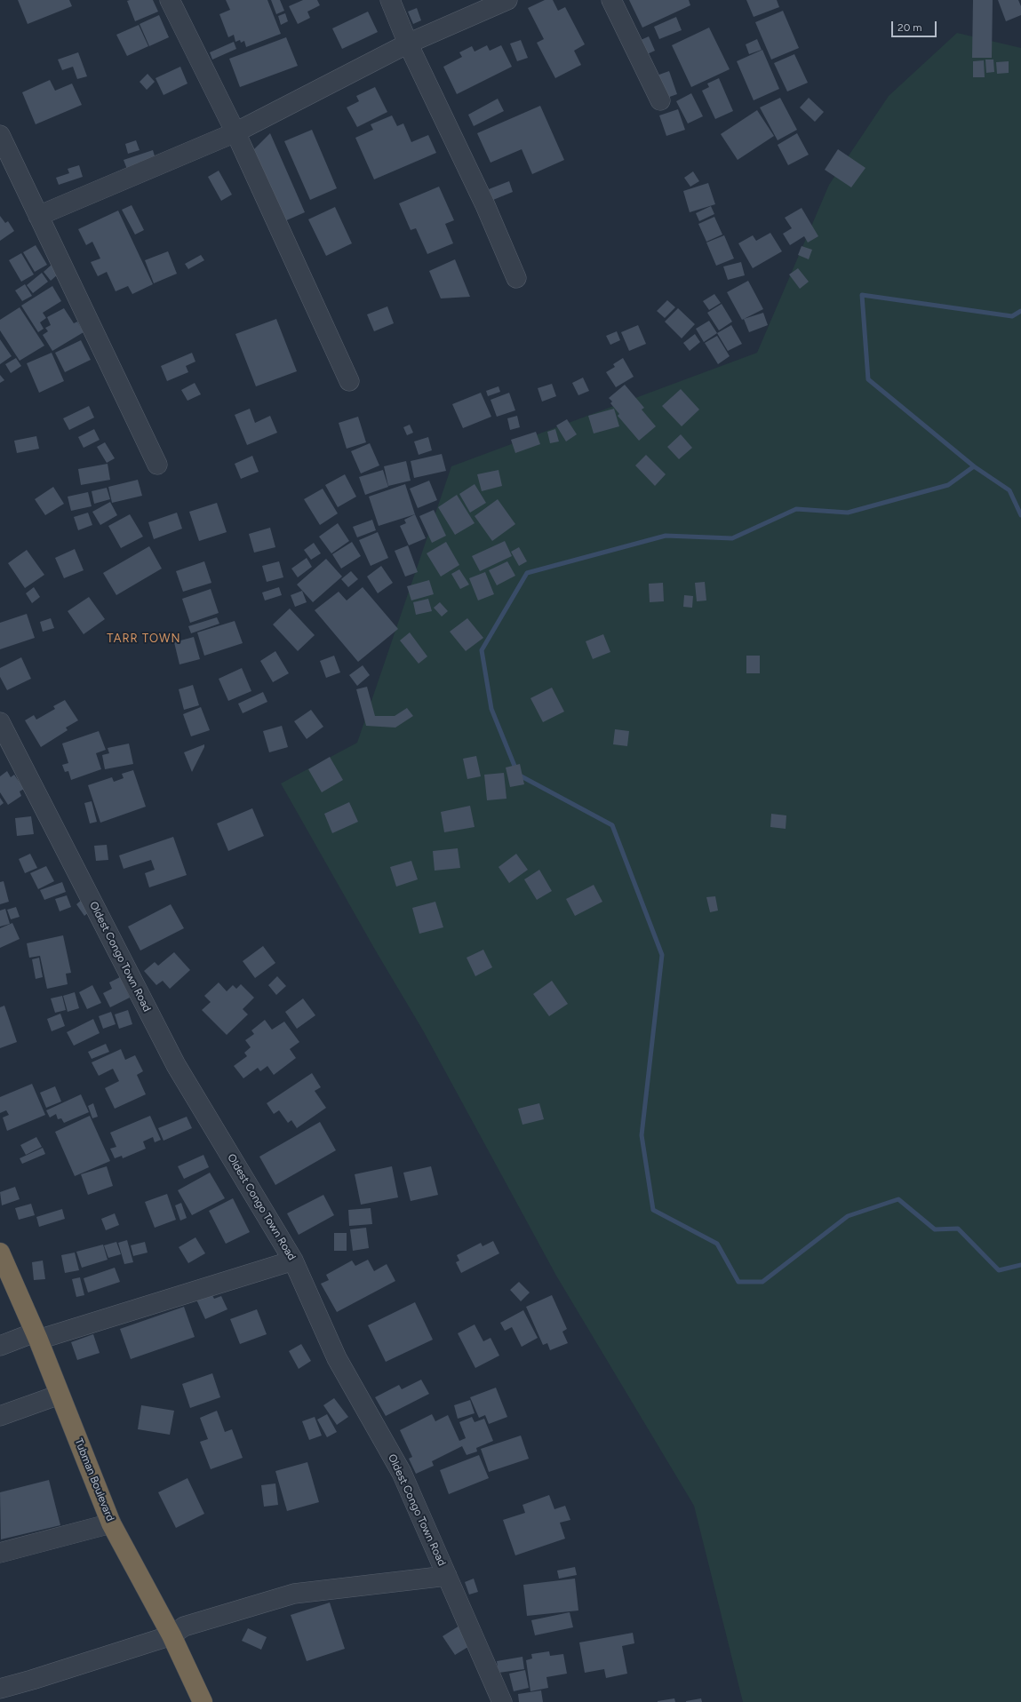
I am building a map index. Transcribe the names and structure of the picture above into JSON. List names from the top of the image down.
{
  "streets": {
    "highway": ["Tubman Boulevard"],
    "street": ["Oldest Congo Town Road"]
  },
  "districts": ["TARR TOWN"],
  "scale_bar": "20 m"
}
